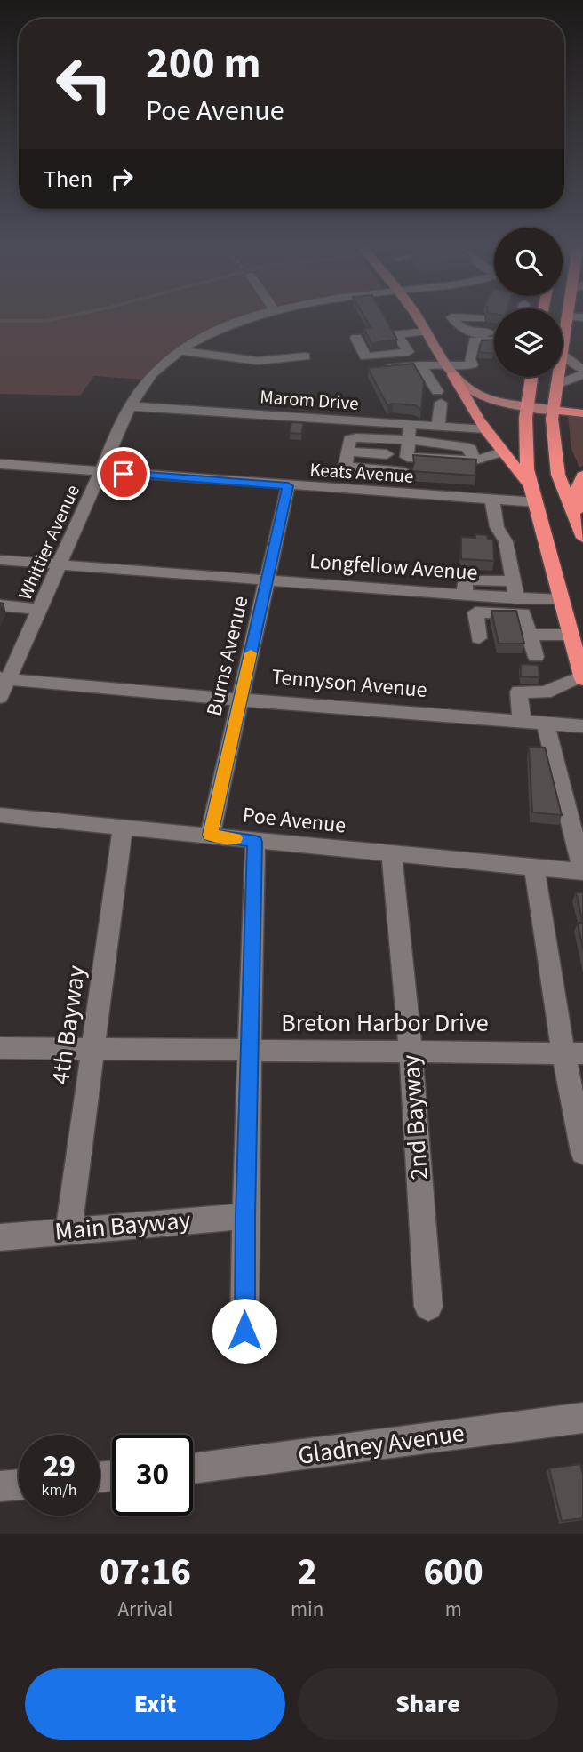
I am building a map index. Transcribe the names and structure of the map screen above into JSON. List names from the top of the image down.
{
  "streets": {
    "street": [
      "Marom Drive",
      "Keats Avenue",
      "Whittier Avenue",
      "Longfellow Avenue",
      "Burns Avenue",
      "Tennyson Avenue",
      "Poe Avenue",
      "Breton Harbor Drive",
      "4th Bayway",
      "2nd Bayway",
      "Main Bayway",
      "Gladney Avenue"
    ]
  },
  "crossings": [
    ["Marom Drive", "Whittier Avenue"],
    ["Keats Avenue", "Whittier Avenue"],
    ["Keats Avenue", "Burns Avenue"],
    ["Whittier Avenue", "Longfellow Avenue"],
    ["Whittier Avenue", "Tennyson Avenue"],
    ["Longfellow Avenue", "Burns Avenue"],
    ["Burns Avenue", "Tennyson Avenue"],
    ["Burns Avenue", "Poe Avenue"],
    ["Poe Avenue", "4th Bayway"],
    ["Poe Avenue", "2nd Bayway"],
    ["Breton Harbor Drive", "4th Bayway"],
    ["Breton Harbor Drive", "2nd Bayway"],
    ["4th Bayway", "Main Bayway"]
  ],
  "page": {
    "turn": ["200 m", "Poe Avenue"],
    "then": "Then",
    "speed": "29 km/h",
    "limit": "30",
    "eta": [
      "07:16",
      "Arrival",
      "2",
      "min",
      "600",
      "m"
    ],
    "buttons": ["Exit", "Share"]
  }
}
